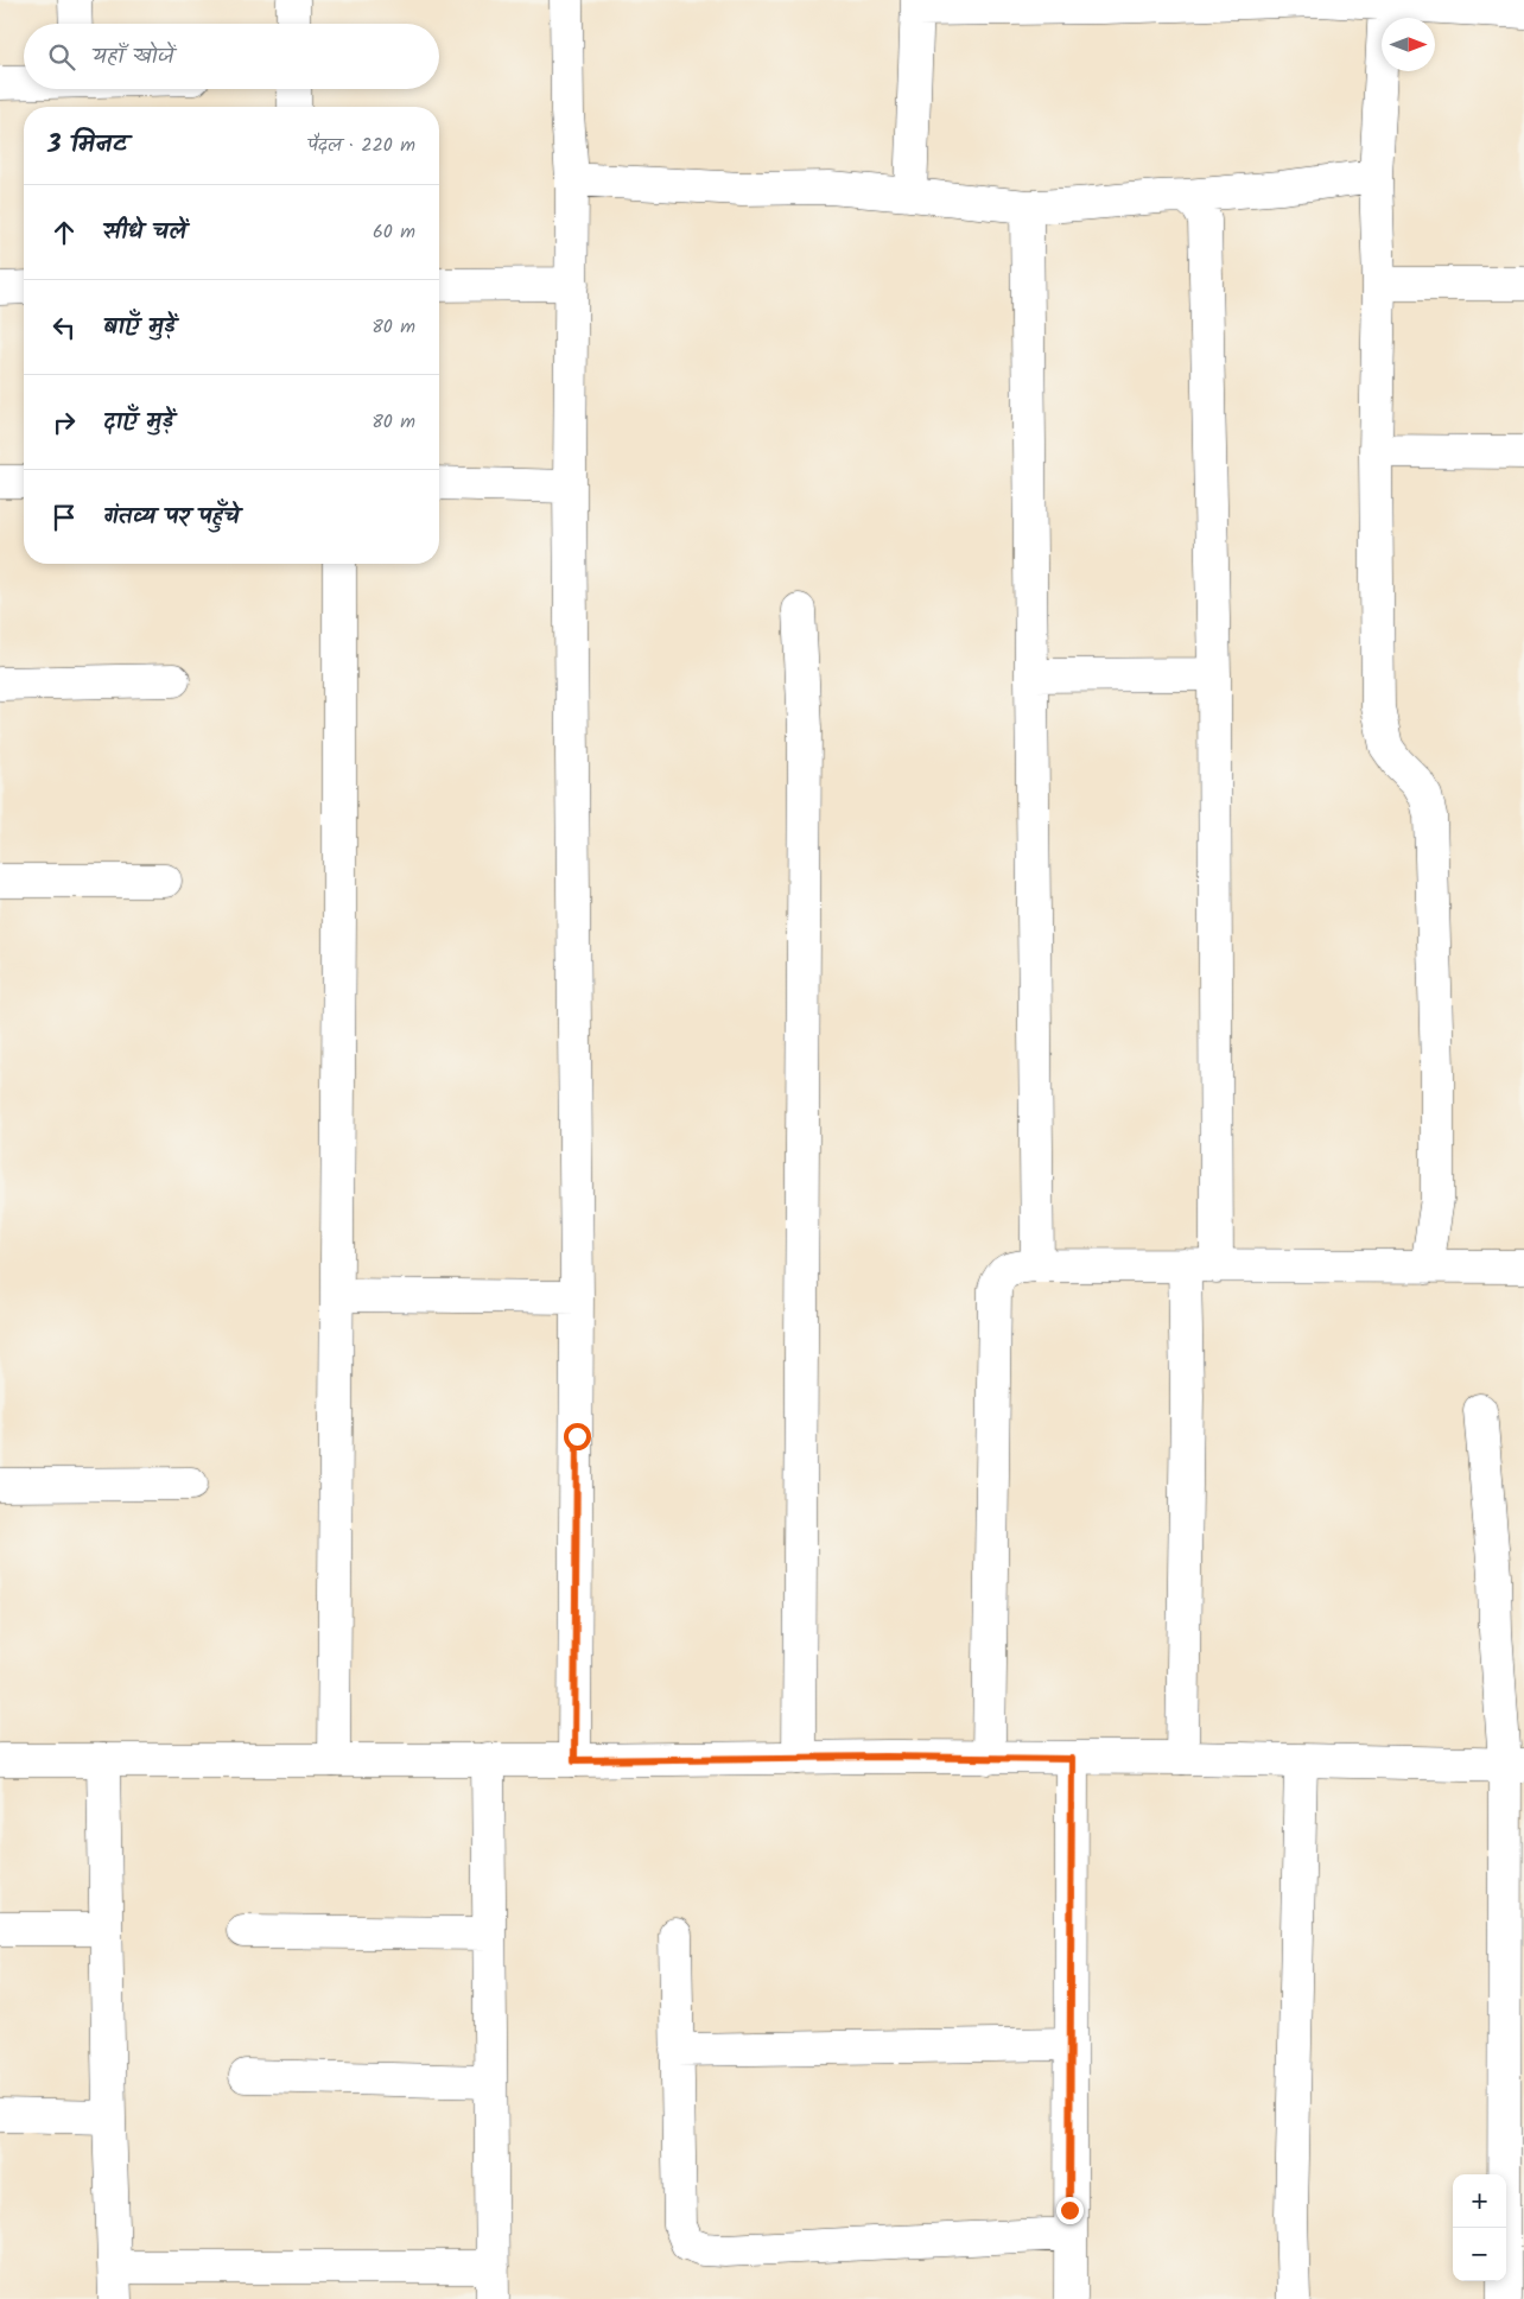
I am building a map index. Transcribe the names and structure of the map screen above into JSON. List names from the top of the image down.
{
  "north": "right",
  "page": {
    "search": "यहाँ खोजें",
    "heading": ["3 मिनट", "पैदल · 220 m"],
    "list": [
      ["सीधे चलें", "60 m"],
      ["बाएँ मुड़ें", "80 m"],
      ["दाएँ मुड़ें", "80 m"],
      "गंतव्य पर पहुँचे"
    ],
    "map_buttons": ["+", "−"]
  }
}
